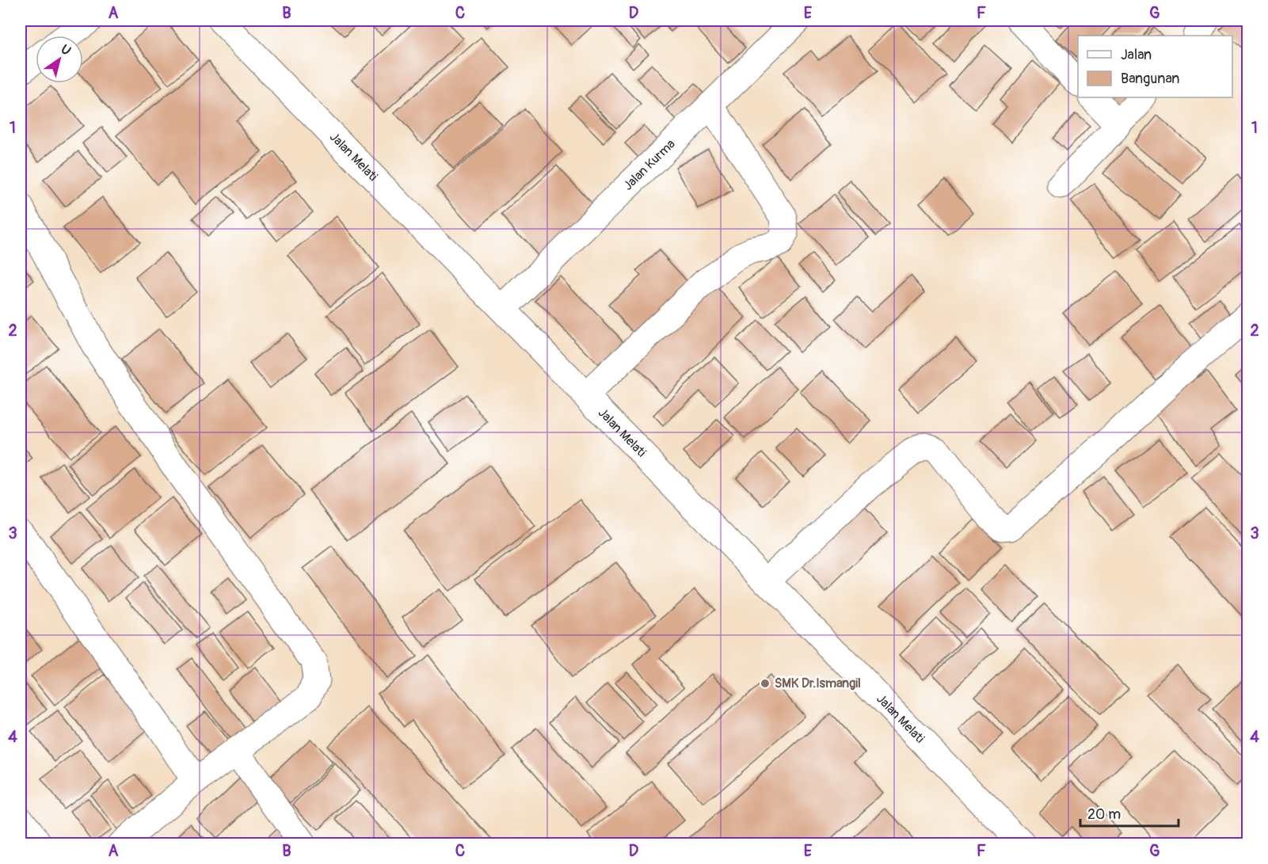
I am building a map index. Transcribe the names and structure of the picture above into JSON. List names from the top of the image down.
{
  "streets": {
    "street": ["Jalan Melati", "Jalan Kurma"]
  },
  "crossings": [
    ["Jalan Melati", "Jalan Kurma"]
  ],
  "places": ["SMK Dr.Ismangil"],
  "legend": ["Jalan", "Bangunan"],
  "scale_bar": "20 m",
  "north": "top right",
  "grid": {
    "columns": [
      "A",
      "B",
      "C",
      "D",
      "E",
      "F",
      "G"
    ],
    "rows": [
      "1",
      "2",
      "3",
      "4"
    ]
  }
}
